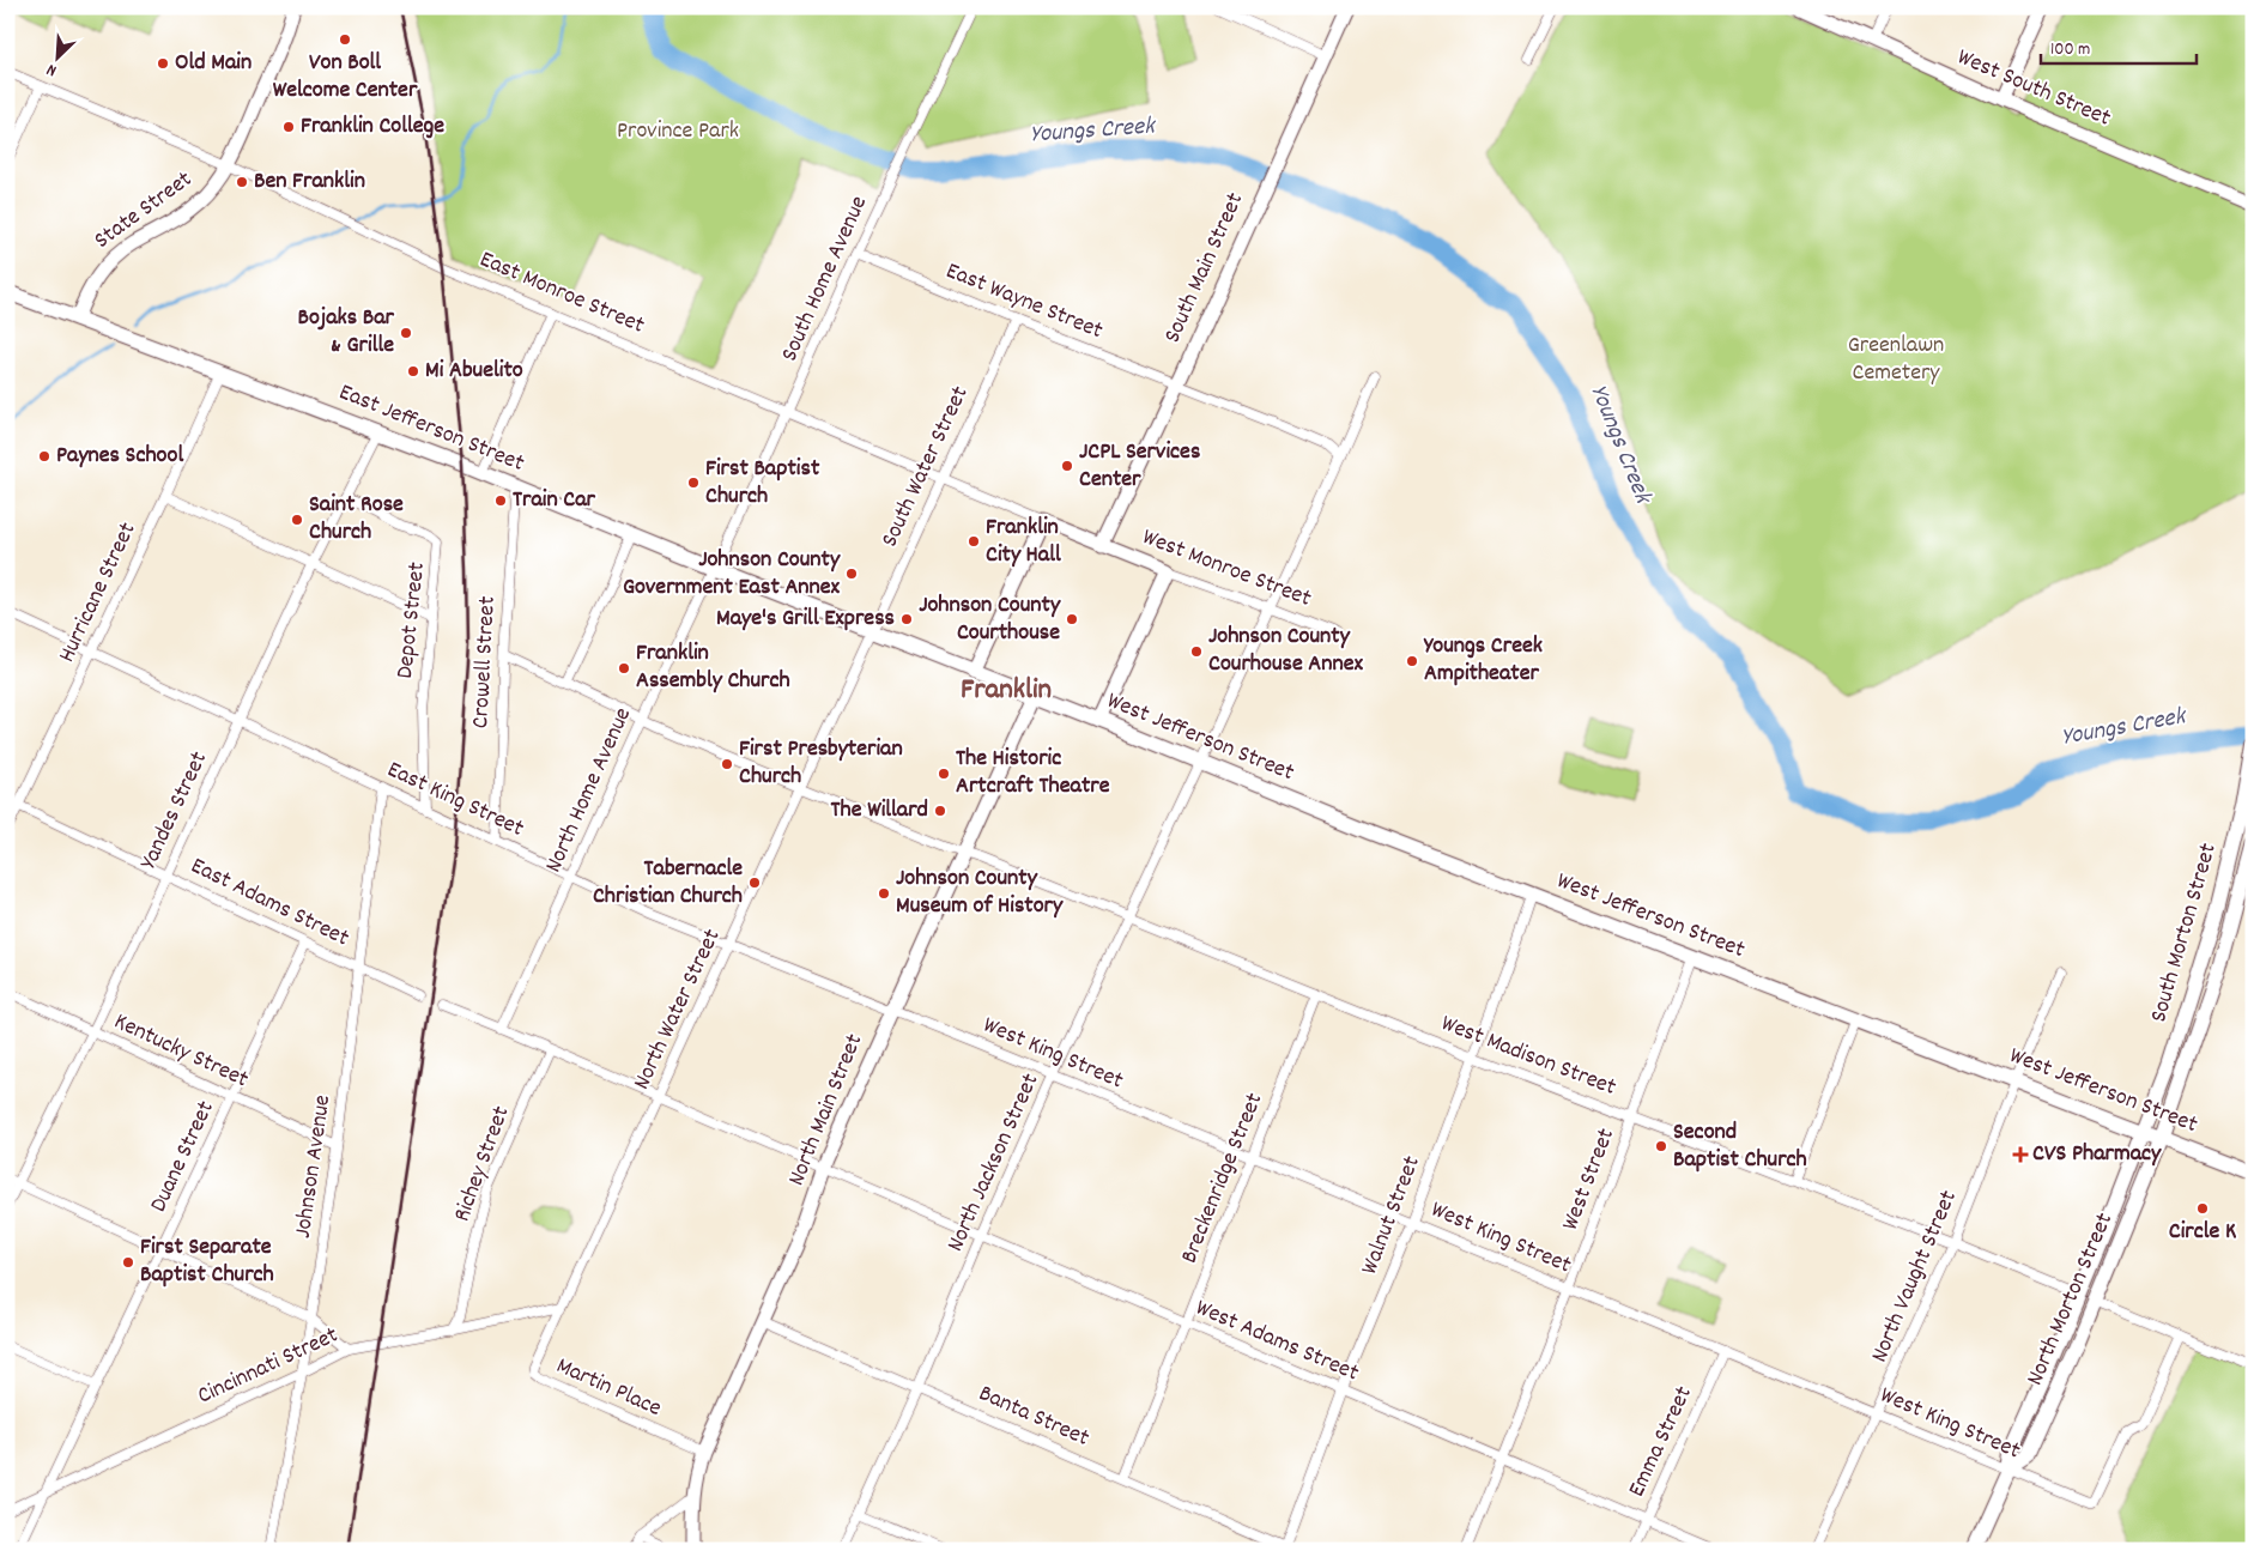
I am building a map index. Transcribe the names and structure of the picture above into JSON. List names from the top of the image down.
{
  "streets": {
    "main road": [
      "East Jefferson Street",
      "West Jefferson Street",
      "South Morton Street",
      "North Morton Street"
    ],
    "street": [
      "West South Street",
      "State Street",
      "South Main Street",
      "South Home Avenue",
      "East Monroe Street",
      "East Wayne Street",
      "South Water Street",
      "West Monroe Street",
      "Hurricane Street",
      "Depot Street",
      "Crowell Street",
      "North Home Avenue",
      "East King Street",
      "Yandes Street",
      "East Adams Street",
      "North Water Street",
      "Kentucky Street",
      "West King Street",
      "West Madison Street",
      "North Main Street",
      "Duane Street",
      "North Jackson Street",
      "Richey Street",
      "Johnson Avenue",
      "Breckenridge Street",
      "West Street",
      "Walnut Street",
      "North Vaught Street",
      "West Adams Street",
      "Cincinnati Street",
      "Martin Place",
      "Banta Street",
      "Emma Street"
    ]
  },
  "crossings": [
    ["State Street", "East Monroe Street"],
    ["State Street", "East Jefferson Street"],
    ["South Main Street", "East Monroe Street"],
    ["South Main Street", "East Wayne Street"],
    ["South Main Street", "West Monroe Street"],
    ["South Home Avenue", "East Monroe Street"],
    ["South Home Avenue", "East Wayne Street"],
    ["South Home Avenue", "East Jefferson Street"],
    ["South Home Avenue", "North Home Avenue"],
    ["East Monroe Street", "South Water Street"],
    ["East Monroe Street", "West Monroe Street"],
    ["East Wayne Street", "South Water Street"],
    ["East Wayne Street", "North Jackson Street"],
    ["East Jefferson Street", "South Water Street"],
    ["East Jefferson Street", "Hurricane Street"],
    ["East Jefferson Street", "Crowell Street"],
    ["East Jefferson Street", "West Jefferson Street"],
    ["East Jefferson Street", "North Home Avenue"],
    ["East Jefferson Street", "Yandes Street"],
    ["East Jefferson Street", "North Water Street"],
    ["East Jefferson Street", "North Main Street"],
    ["South Water Street", "North Water Street"],
    ["West Monroe Street", "North Jackson Street"],
    ["Hurricane Street", "East King Street"],
    ["Hurricane Street", "East Adams Street"],
    ["Depot Street", "East King Street"],
    ["Depot Street", "Yandes Street"],
    ["Crowell Street", "East King Street"],
    ["Crowell Street", "West Madison Street"],
    ["West Jefferson Street", "South Morton Street"],
    ["West Jefferson Street", "North Main Street"],
    ["West Jefferson Street", "North Jackson Street"],
    ["West Jefferson Street", "West Street"],
    ["West Jefferson Street", "Walnut Street"],
    ["West Jefferson Street", "North Vaught Street"],
    ["West Jefferson Street", "North Morton Street"],
    ["North Home Avenue", "East King Street"],
    ["North Home Avenue", "West Madison Street"],
    ["East King Street", "Yandes Street"],
    ["East King Street", "North Water Street"],
    ["East King Street", "West King Street"],
    ["East King Street", "North Main Street"],
    ["East King Street", "Johnson Avenue"],
    ["Yandes Street", "East Adams Street"],
    ["Yandes Street", "Kentucky Street"],
    ["East Adams Street", "Duane Street"],
    ["East Adams Street", "Johnson Avenue"],
    ["South Morton Street", "North Morton Street"],
    ["North Water Street", "West Madison Street"],
    ["North Water Street", "Cincinnati Street"],
    ["North Water Street", "Martin Place"],
    ["Kentucky Street", "Duane Street"],
    ["Kentucky Street", "Johnson Avenue"],
    ["West King Street", "North Main Street"],
    ["West King Street", "North Jackson Street"],
    ["West King Street", "Breckenridge Street"],
    ["West King Street", "West Street"],
    ["West King Street", "Walnut Street"],
    ["West King Street", "North Vaught Street"],
    ["West King Street", "North Morton Street"],
    ["West King Street", "Emma Street"],
    ["West Madison Street", "North Main Street"],
    ["West Madison Street", "North Jackson Street"],
    ["West Madison Street", "Breckenridge Street"],
    ["West Madison Street", "West Street"],
    ["West Madison Street", "Walnut Street"],
    ["West Madison Street", "North Vaught Street"],
    ["West Madison Street", "North Morton Street"],
    ["North Main Street", "West Adams Street"],
    ["North Main Street", "Martin Place"],
    ["North Main Street", "Banta Street"],
    ["Duane Street", "Cincinnati Street"],
    ["North Jackson Street", "West Adams Street"],
    ["North Jackson Street", "Banta Street"],
    ["Richey Street", "Cincinnati Street"],
    ["Johnson Avenue", "Cincinnati Street"],
    ["Breckenridge Street", "West Adams Street"],
    ["Breckenridge Street", "Banta Street"],
    ["West Street", "West Adams Street"],
    ["Walnut Street", "West Adams Street"],
    ["Walnut Street", "Banta Street"],
    ["West Adams Street", "Emma Street"],
    ["Cincinnati Street", "Martin Place"]
  ],
  "districts": ["Franklin"],
  "water": ["Youngs Creek"],
  "parks": ["Province Park", "Greenlawn Cemetery"],
  "places": {
    "other": [
      "Von Boll Welcome Center",
      "Old Main",
      "Franklin College",
      "Ben Franklin",
      "Bojaks Bar & Grille",
      "Mi Abuelito",
      "Paynes School",
      "JCPL Services Center",
      "First Baptist Church",
      "Train Car",
      "Saint Rose Church",
      "Franklin City Hall",
      "Johnson County Government East Annex",
      "Maye's Grill Express",
      "Johnson County Courthouse",
      "Johnson County Courhouse Annex",
      "Youngs Creek Ampitheater",
      "Franklin Assembly Church",
      "First Presbyterian Church",
      "The Historic Artcraft Theatre",
      "The Willard",
      "Tabernacle Christian Church",
      "Johnson County Museum of History",
      "Second Baptist Church",
      "Circle K",
      "First Separate Baptist Church"
    ],
    "health": ["CVS Pharmacy"]
  },
  "scale_bar": "100 m",
  "north": "bottom left"
}
